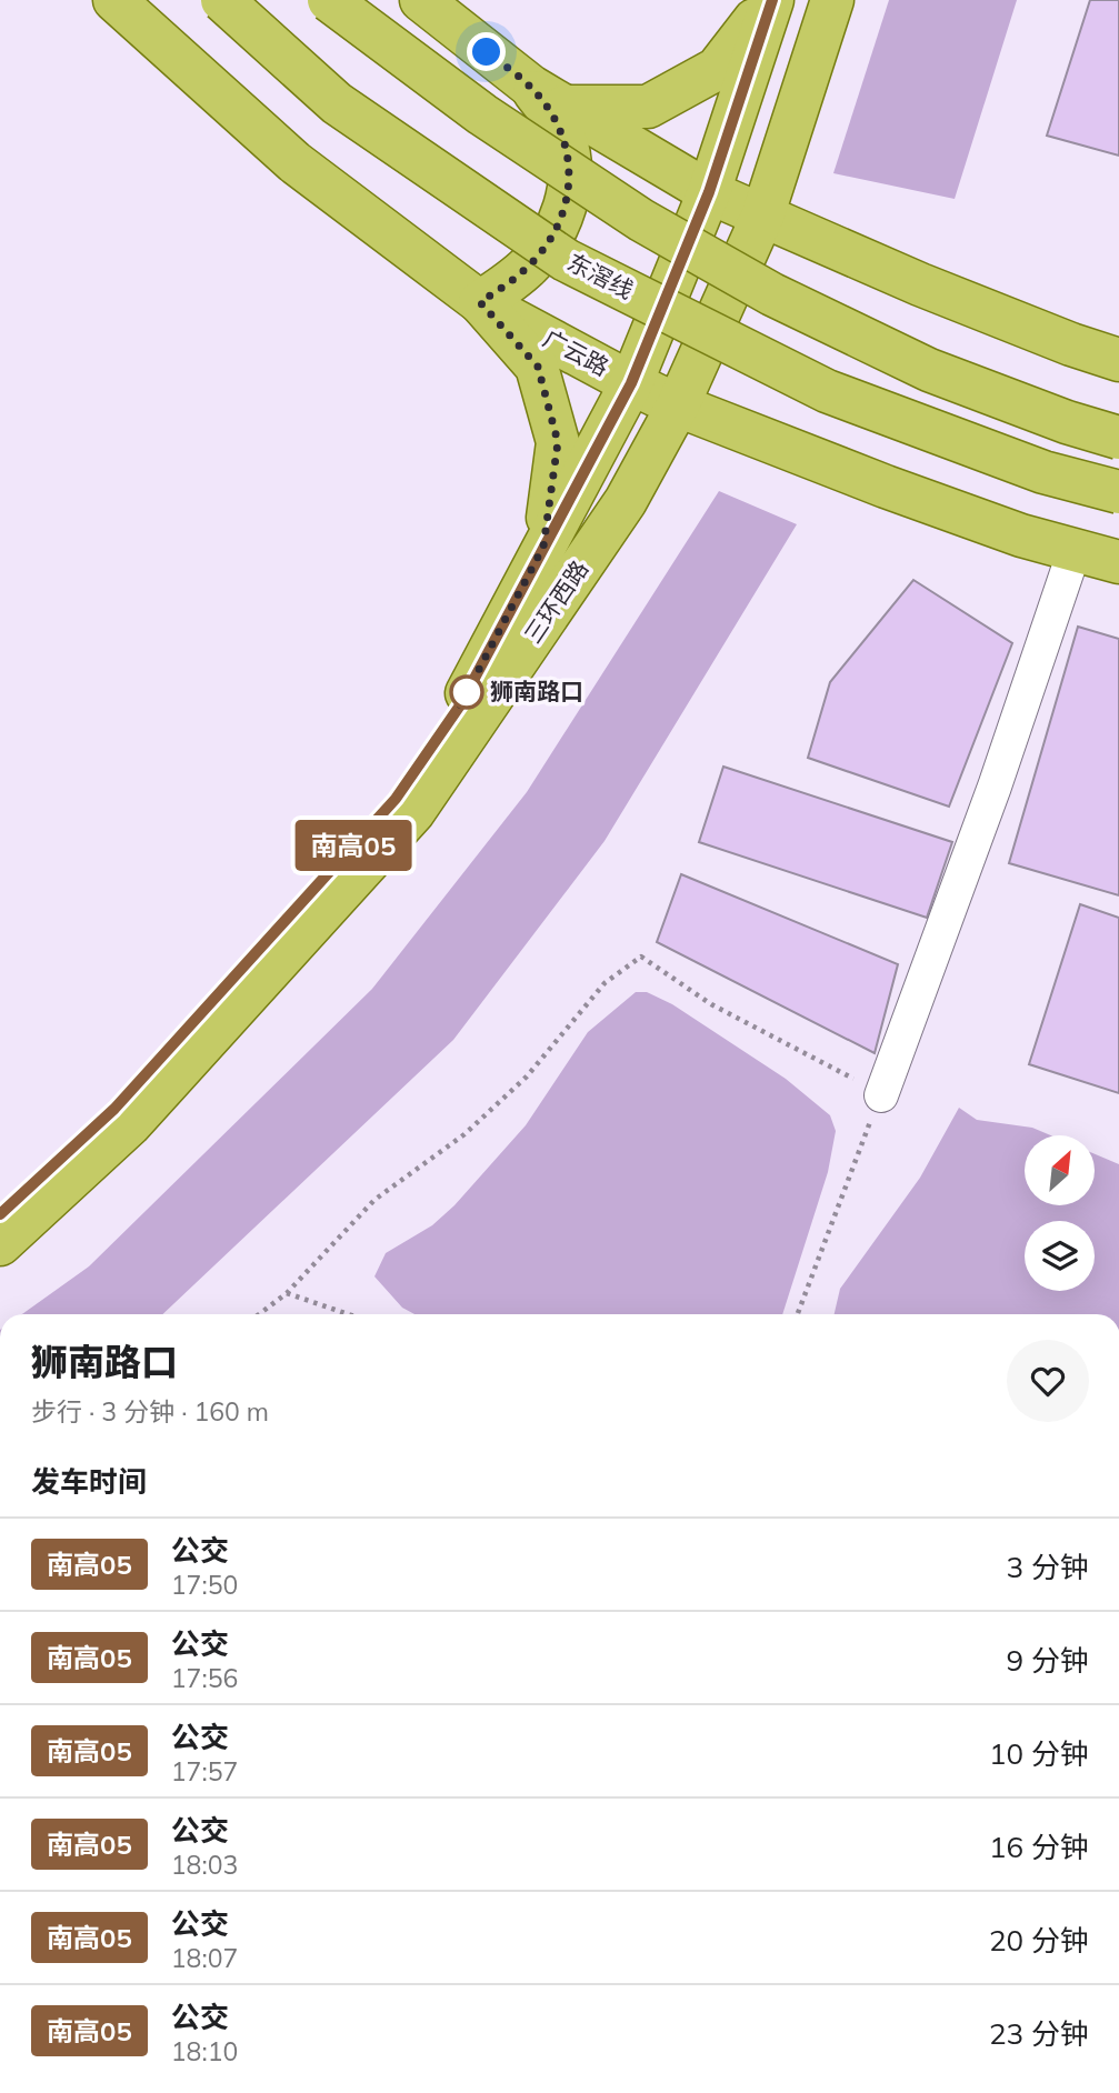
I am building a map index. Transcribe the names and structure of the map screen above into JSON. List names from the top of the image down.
{
  "streets": {
    "main road": ["东滘线", "广云路", "三环西路"]
  },
  "crossings": [
    ["广云路", "三环西路"]
  ],
  "places": ["狮南路口"],
  "lines": ["bus line 南高05"],
  "north": "top right",
  "page": {
    "on_map": "南高05",
    "heading": [
      ["狮南路口", "步行 · 3 分钟 · 160 m"],
      "发车时间"
    ],
    "list": [
      {
        "mark": "南高05",
        "name": "公交",
        "note": "17:50",
        "value": "3 分钟"
      },
      {
        "mark": "南高05",
        "name": "公交",
        "note": "17:56",
        "value": "9 分钟"
      },
      {
        "mark": "南高05",
        "name": "公交",
        "note": "17:57",
        "value": "10 分钟"
      },
      {
        "mark": "南高05",
        "name": "公交",
        "note": "18:03",
        "value": "16 分钟"
      },
      {
        "mark": "南高05",
        "name": "公交",
        "note": "18:07",
        "value": "20 分钟"
      },
      {
        "mark": "南高05",
        "name": "公交",
        "note": "18:10",
        "value": "23 分钟"
      }
    ]
  }
}
